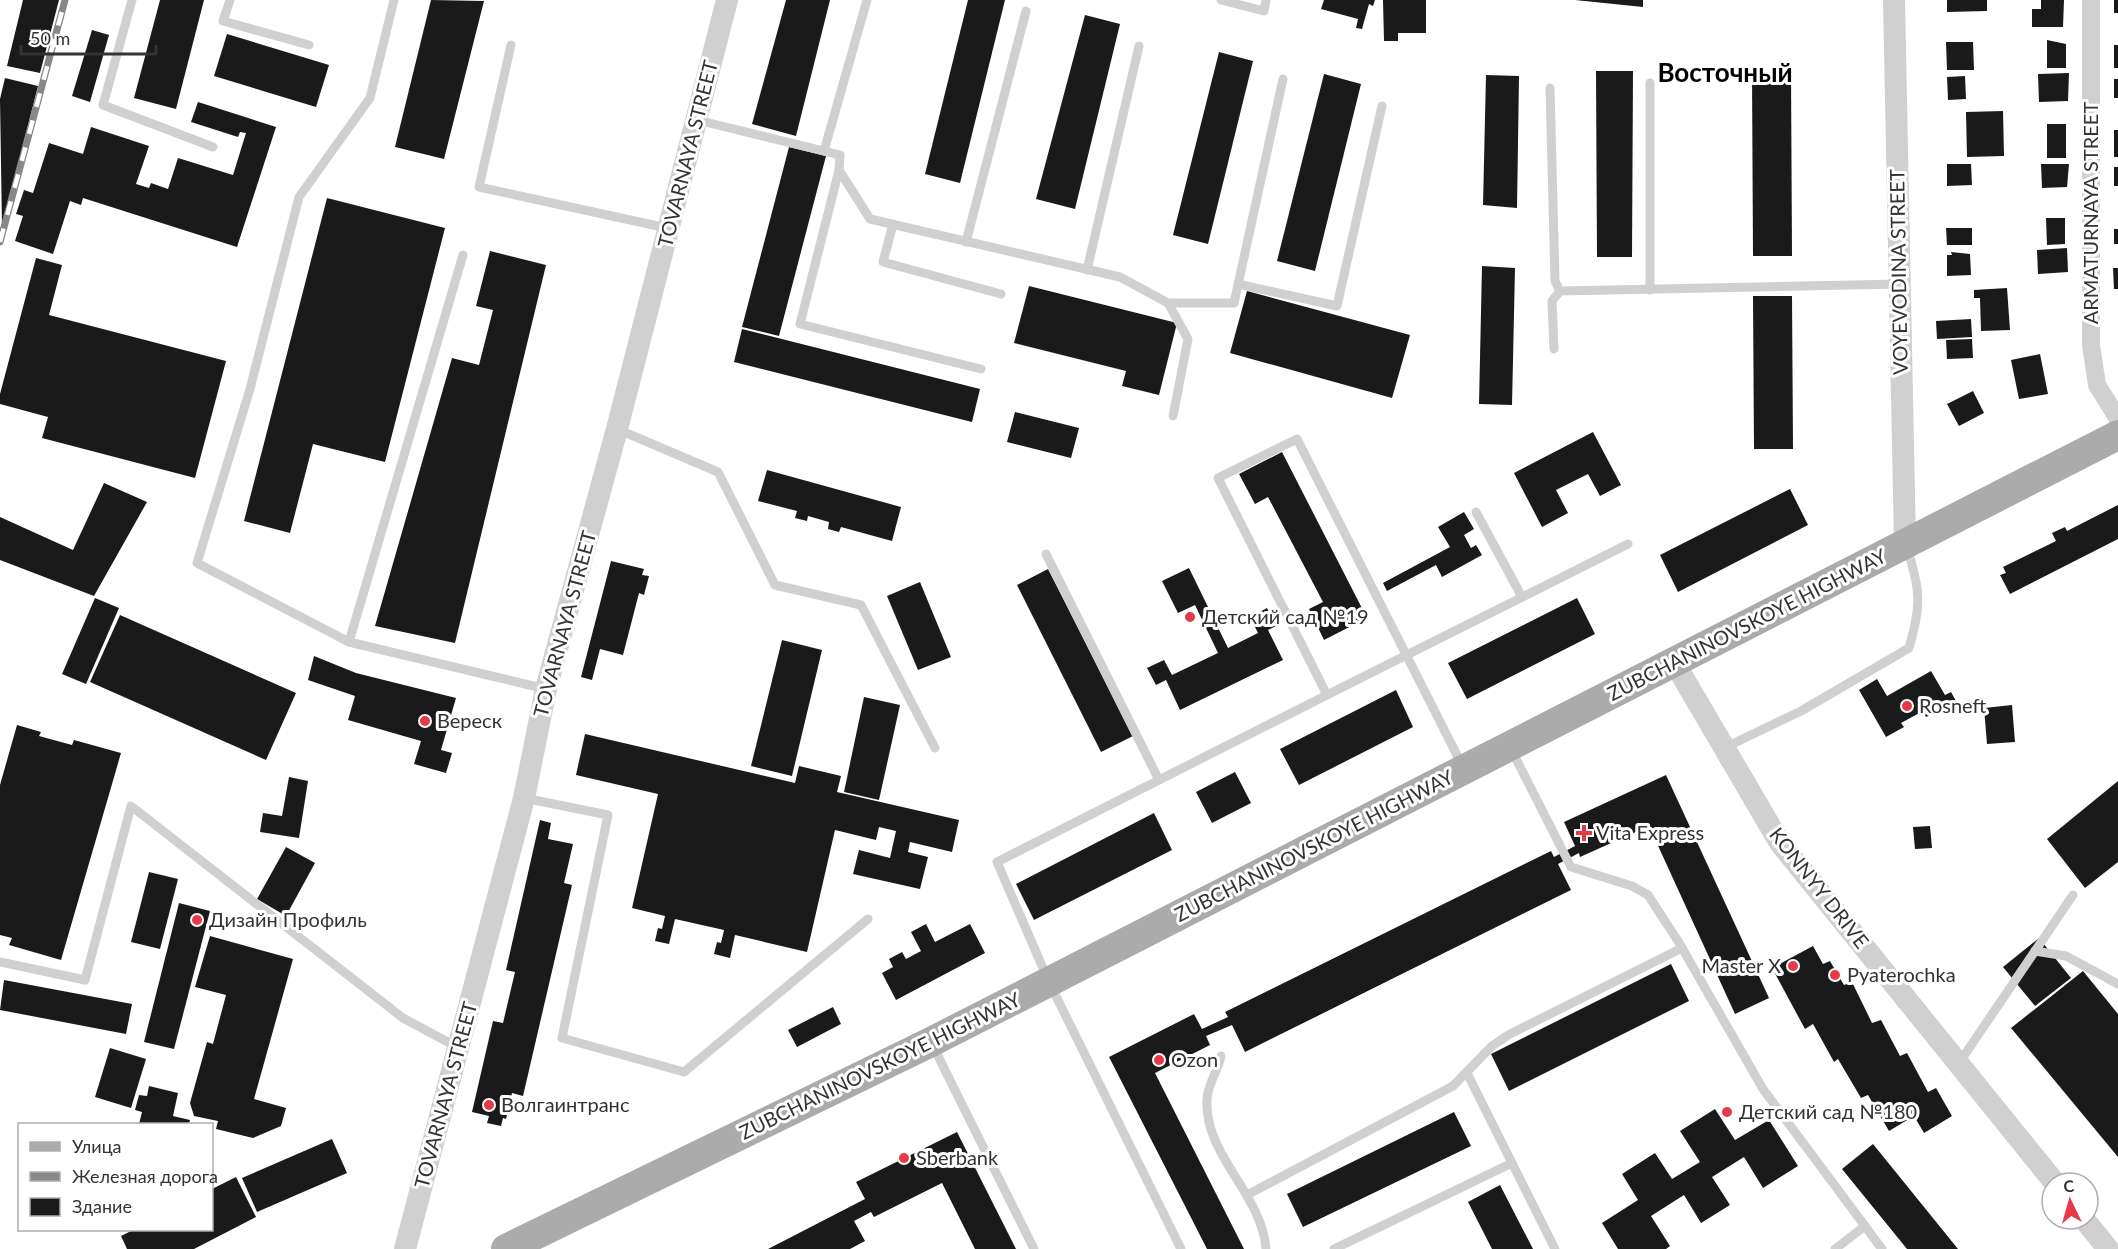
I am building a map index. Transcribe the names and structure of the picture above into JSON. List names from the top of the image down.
{
  "streets": {
    "main road": ["ZUBCHANINOVSKOYE HIGHWAY"],
    "street": [
      "TOVARNAYA STREET",
      "ARMATURNAYA STREET",
      "VOYEVODINA STREET",
      "KONNYY DRIVE"
    ]
  },
  "crossings": [
    ["VOYEVODINA STREET", "ZUBCHANINOVSKOYE HIGHWAY"],
    ["ZUBCHANINOVSKOYE HIGHWAY", "KONNYY DRIVE"]
  ],
  "districts": ["Восточный"],
  "places": {
    "other": [
      "Детский сад №19",
      "Rosneft",
      "Вереск",
      "Дизайн Профиль",
      "Master X",
      "Pyaterochka",
      "Ozon",
      "Волгаинтранс",
      "Детский сад №180",
      "Sberbank"
    ],
    "health": ["Vita Express"]
  },
  "legend": ["Улица", "Железная дорога", "Здание"],
  "scale_bar": "50 m",
  "north": "top"
}
